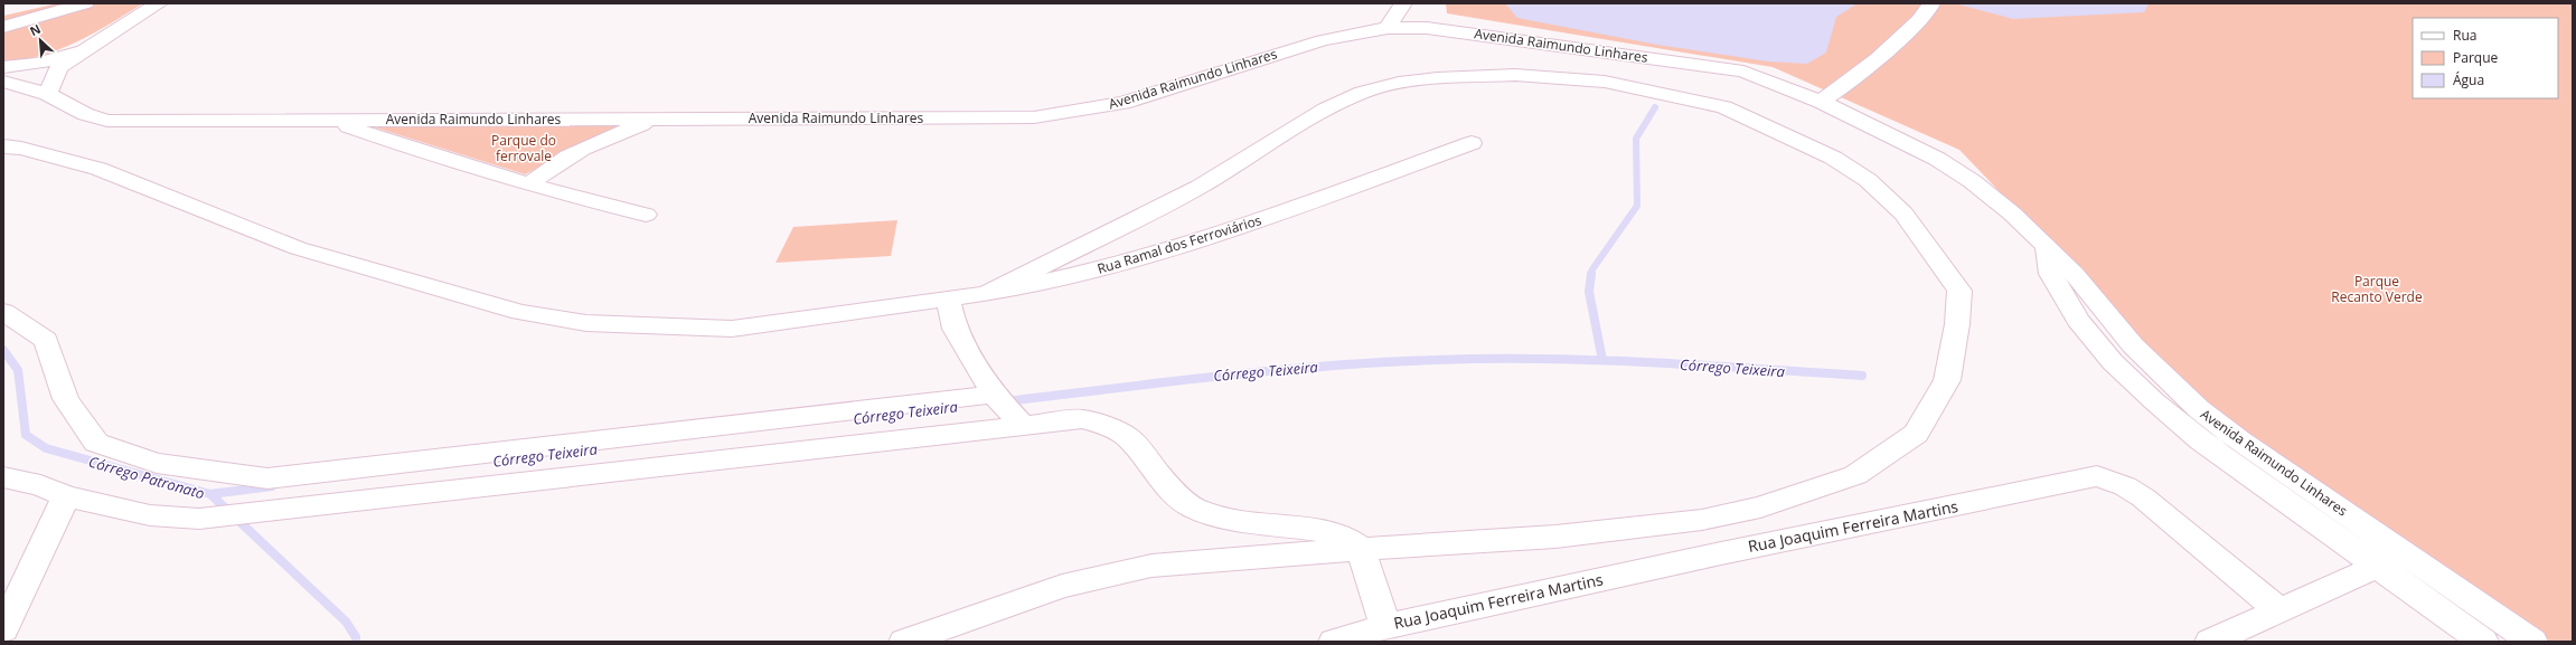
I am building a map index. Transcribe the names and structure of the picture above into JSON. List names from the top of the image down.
{
  "streets": {
    "street": ["Avenida Raimundo Linhares", "Rua Ramal dos Ferroviários", "Rua Joaquim Ferreira Martins"]
  },
  "water": ["Córrego Teixeira", "Córrego Patronato"],
  "parks": ["Parque do ferrovale", "Parque Recanto Verde"],
  "legend": ["Rua", "Parque", "Água"],
  "north": "top left"
}
